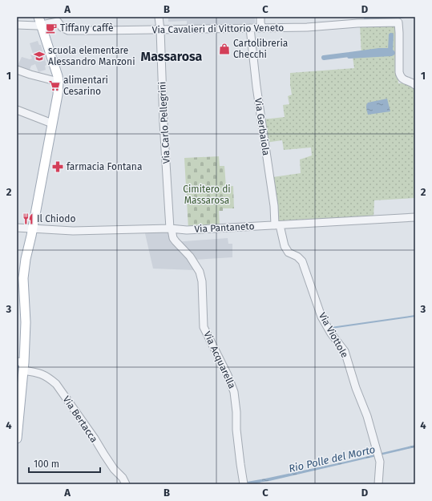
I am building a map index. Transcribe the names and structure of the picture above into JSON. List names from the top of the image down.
{
  "streets": {
    "street": [
      "Via Cavalieri di Vittorio Veneto",
      "Via Carlo Pellegrini",
      "Via Gerbaiola",
      "Via Pantaneto",
      "Via Viottole",
      "Via Acquarella",
      "Via Bertacca"
    ]
  },
  "crossings": [
    ["Via Cavalieri di Vittorio Veneto", "Via Carlo Pellegrini"],
    ["Via Cavalieri di Vittorio Veneto", "Via Gerbaiola"],
    ["Via Carlo Pellegrini", "Via Pantaneto"],
    ["Via Carlo Pellegrini", "Via Acquarella"],
    ["Via Gerbaiola", "Via Pantaneto"],
    ["Via Gerbaiola", "Via Viottole"],
    ["Via Pantaneto", "Via Viottole"],
    ["Via Pantaneto", "Via Acquarella"]
  ],
  "districts": ["Massarosa"],
  "water": ["Rio Polle del Morto"],
  "parks": ["Cimitero di Massarosa"],
  "places": {
    "cafe": ["Tiffany caffè"],
    "shop": ["Cartolibreria Checchi"],
    "school or university": ["scuola elementare Alessandro Manzoni"],
    "supermarket": ["alimentari Cesarino"],
    "pharmacy": ["farmacia Fontana"],
    "restaurant": ["Il Chiodo"]
  },
  "scale_bar": "100 m",
  "grid": {
    "columns": [
      "A",
      "B",
      "C",
      "D"
    ],
    "rows": [
      "1",
      "2",
      "3",
      "4"
    ]
  }
}
